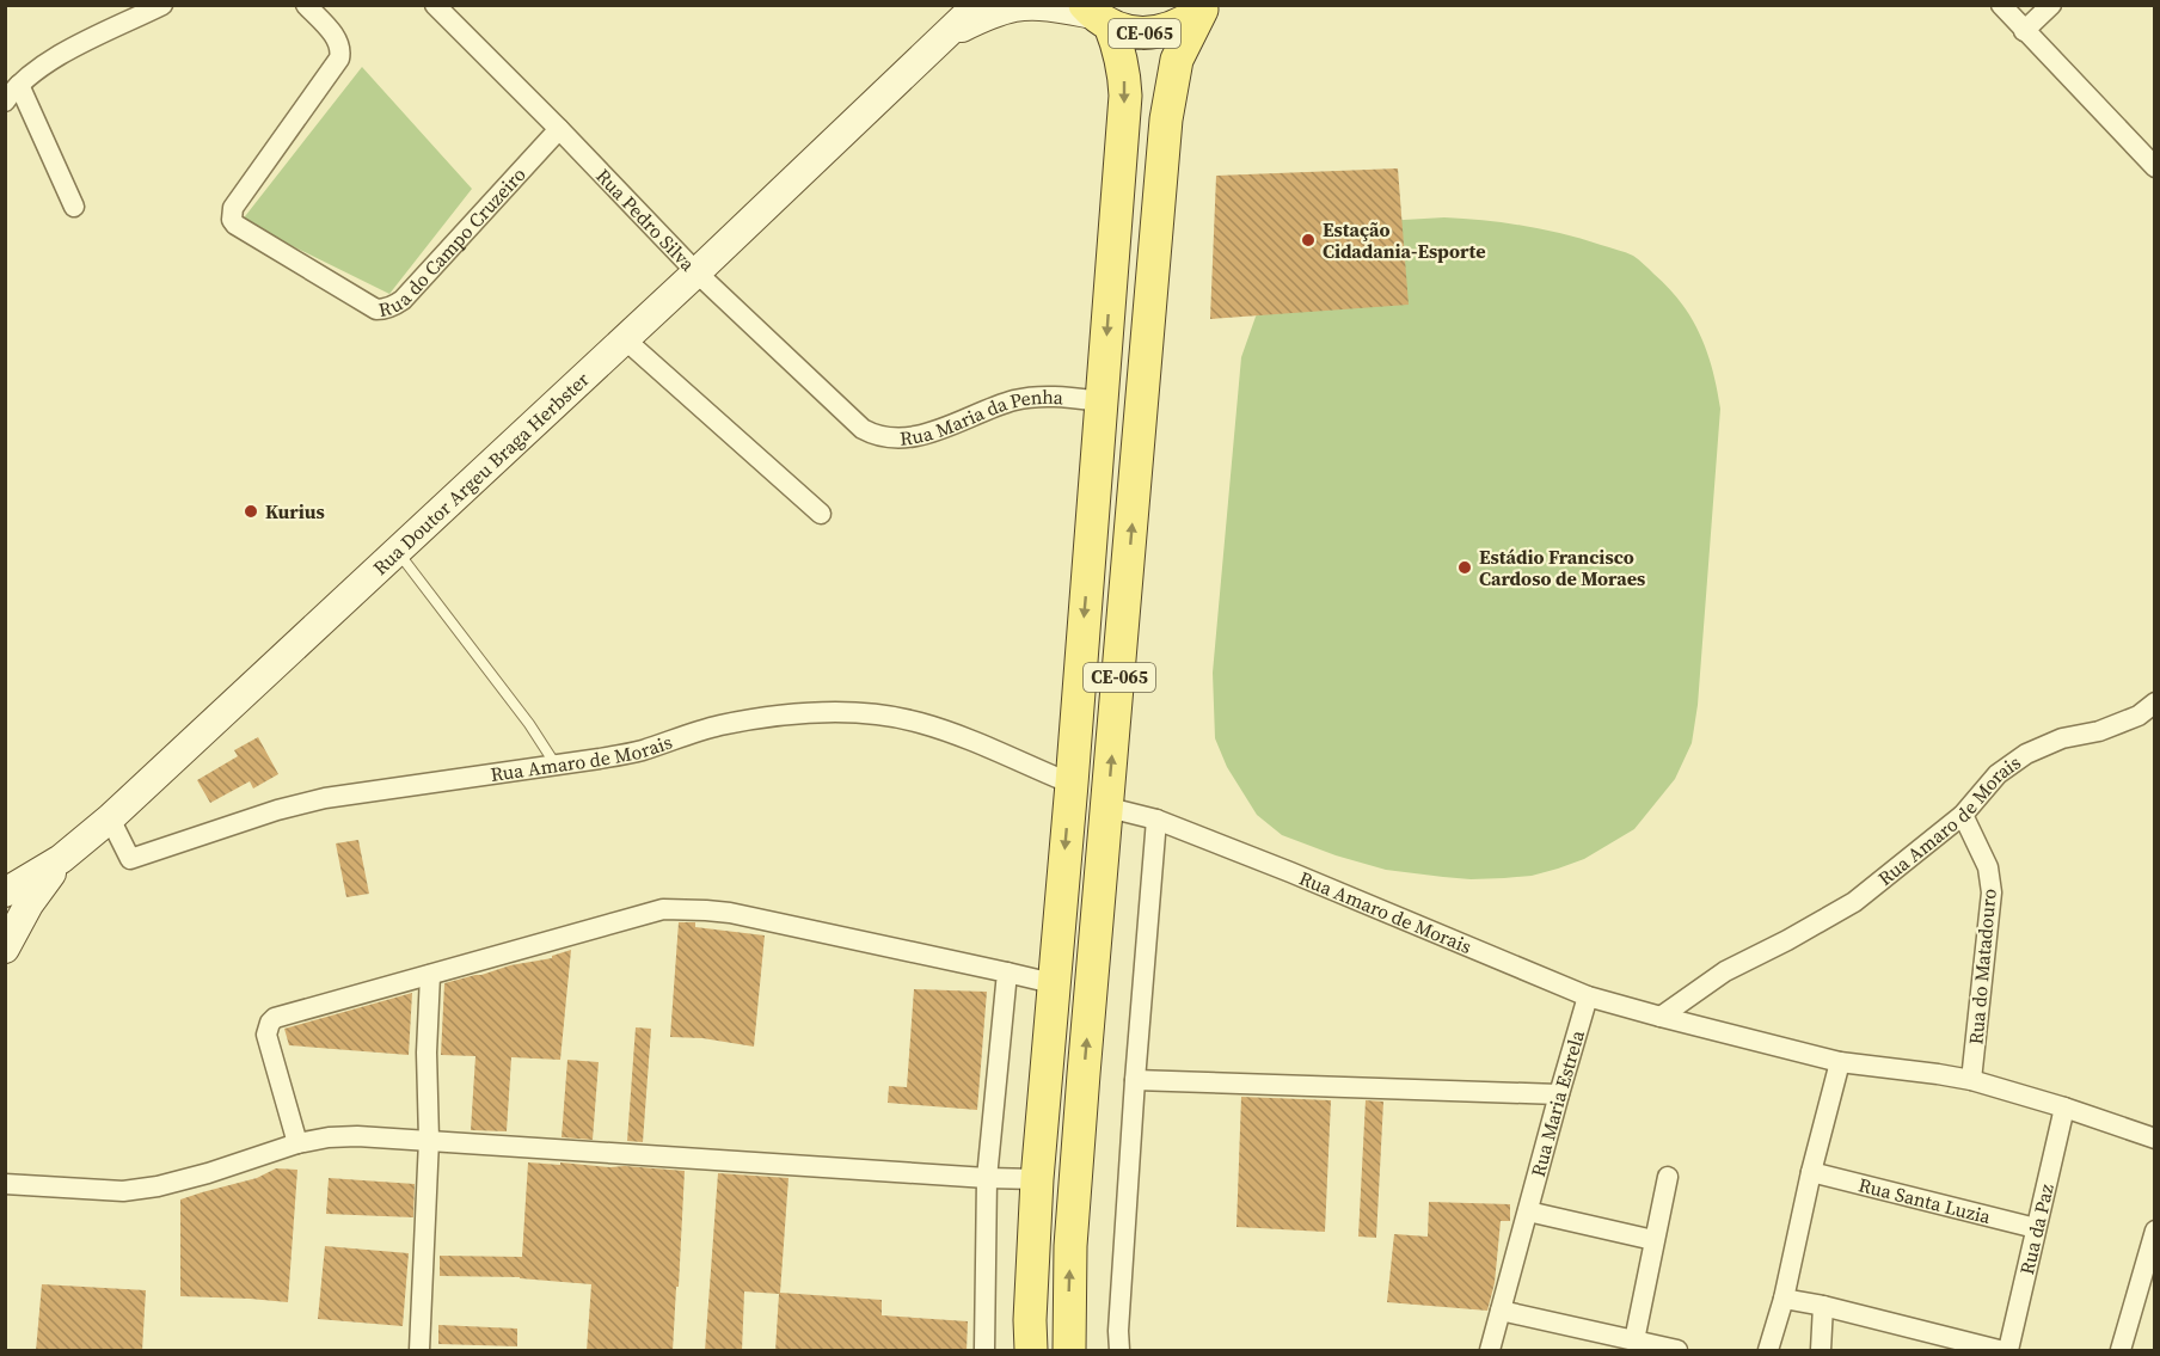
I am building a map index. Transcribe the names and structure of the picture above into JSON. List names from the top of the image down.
{
  "streets": {
    "main road": ["CE-065"],
    "street": [
      "Rua Pedro Silva",
      "Rua do Campo Cruzeiro",
      "Rua Maria da Penha",
      "Rua Doutor Argeu Braga Herbster",
      "Rua Amaro de Morais",
      "Rua do Matadouro",
      "Rua Maria Estrela",
      "Rua Santa Luzia",
      "Rua da Paz"
    ]
  },
  "crossings": [
    ["CE-065", "Rua Maria da Penha"],
    ["CE-065", "Rua Doutor Argeu Braga Herbster"],
    ["CE-065", "Rua Amaro de Morais"],
    ["Rua Pedro Silva", "Rua do Campo Cruzeiro"],
    ["Rua Pedro Silva", "Rua Maria da Penha"],
    ["Rua Pedro Silva", "Rua Doutor Argeu Braga Herbster"],
    ["Rua Doutor Argeu Braga Herbster", "Rua Amaro de Morais"],
    ["Rua Amaro de Morais", "Rua do Matadouro"],
    ["Rua Amaro de Morais", "Rua Maria Estrela"],
    ["Rua Amaro de Morais", "Rua da Paz"],
    ["Rua Santa Luzia", "Rua da Paz"]
  ],
  "places": ["Estação Cidadania-Esporte", "Kurius", "Estádio Francisco Cardoso de Moraes"]
}
